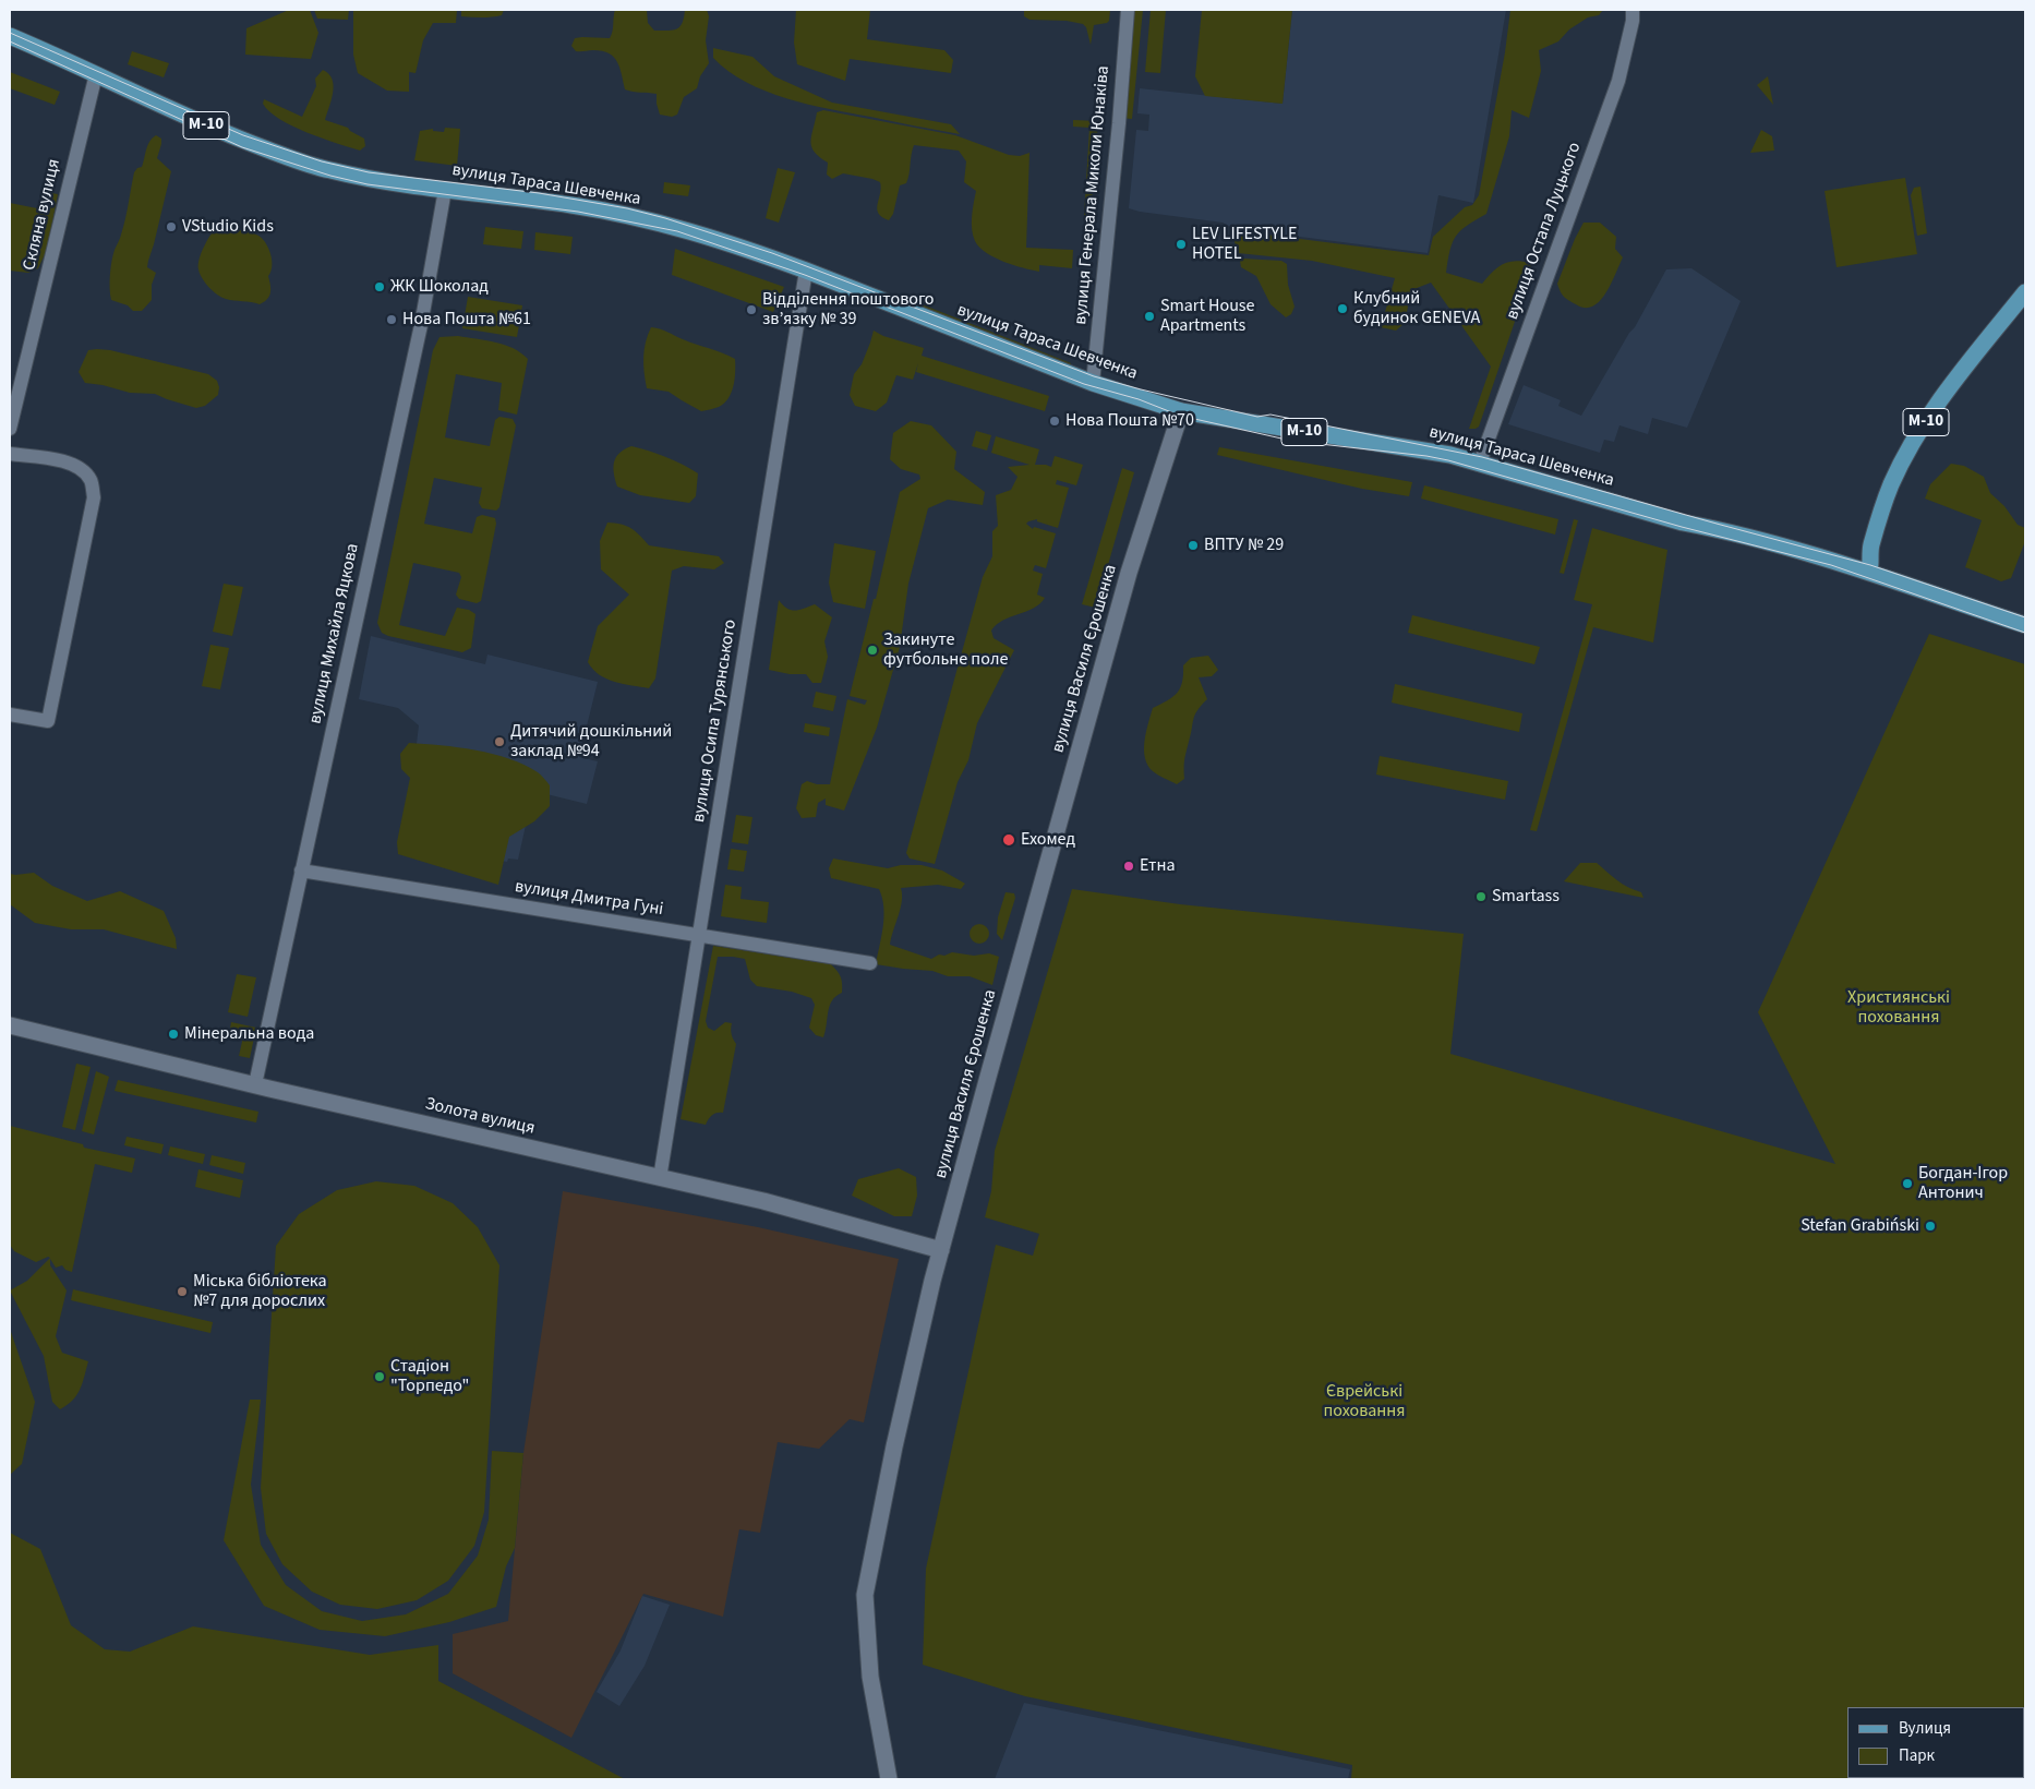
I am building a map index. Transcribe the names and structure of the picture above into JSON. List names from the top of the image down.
{
  "streets": {
    "main road": [
      "М-10",
      "вулиця Тараса Шевченка",
      "вулиця Василя Єрошенка",
      "Золота вулиця"
    ],
    "street": [
      "вулиця Генерала Миколи Юнаківа",
      "Скляна вулиця",
      "вулиця Остапа Луцького",
      "вулиця Михайла Яцкова",
      "вулиця Осипа Турянського",
      "вулиця Дмитра Гуні"
    ]
  },
  "crossings": [
    ["М-10", "вулиця Тараса Шевченка"],
    ["вулиця Тараса Шевченка", "вулиця Генерала Миколи Юнаківа"],
    ["вулиця Тараса Шевченка", "Скляна вулиця"],
    ["вулиця Тараса Шевченка", "вулиця Остапа Луцького"],
    ["вулиця Тараса Шевченка", "вулиця Михайла Яцкова"],
    ["вулиця Тараса Шевченка", "вулиця Василя Єрошенка"],
    ["вулиця Тараса Шевченка", "вулиця Осипа Турянського"],
    ["вулиця Михайла Яцкова", "вулиця Дмитра Гуні"],
    ["вулиця Михайла Яцкова", "Золота вулиця"],
    ["вулиця Василя Єрошенка", "Золота вулиця"],
    ["вулиця Осипа Турянського", "вулиця Дмитра Гуні"],
    ["вулиця Осипа Турянського", "Золота вулиця"]
  ],
  "parks": ["Християнські поховання", "Єврейські поховання"],
  "places": [
    "VStudio Kids",
    "LEV LIFESTYLE HOTEL",
    "ЖК Шоколад",
    "Клубний будинок GENEVA",
    "Відділення поштового зв’язку № 39",
    "Smart House Apartments",
    "Нова Пошта №61",
    "Нова Пошта №70",
    "ВПТУ № 29",
    "Закинуте футбольне поле",
    "Дитячий дошкільний заклад №94",
    "Ехомед",
    "Етна",
    "Smartass",
    "Мінеральна вода",
    "Богдан-Ігор Антонич",
    "Stefan Grabiński",
    "Міська бібліотека №7 для дорослих",
    "Стадіон \"Торпедо\""
  ],
  "legend": ["Вулиця", "Парк"]
}
